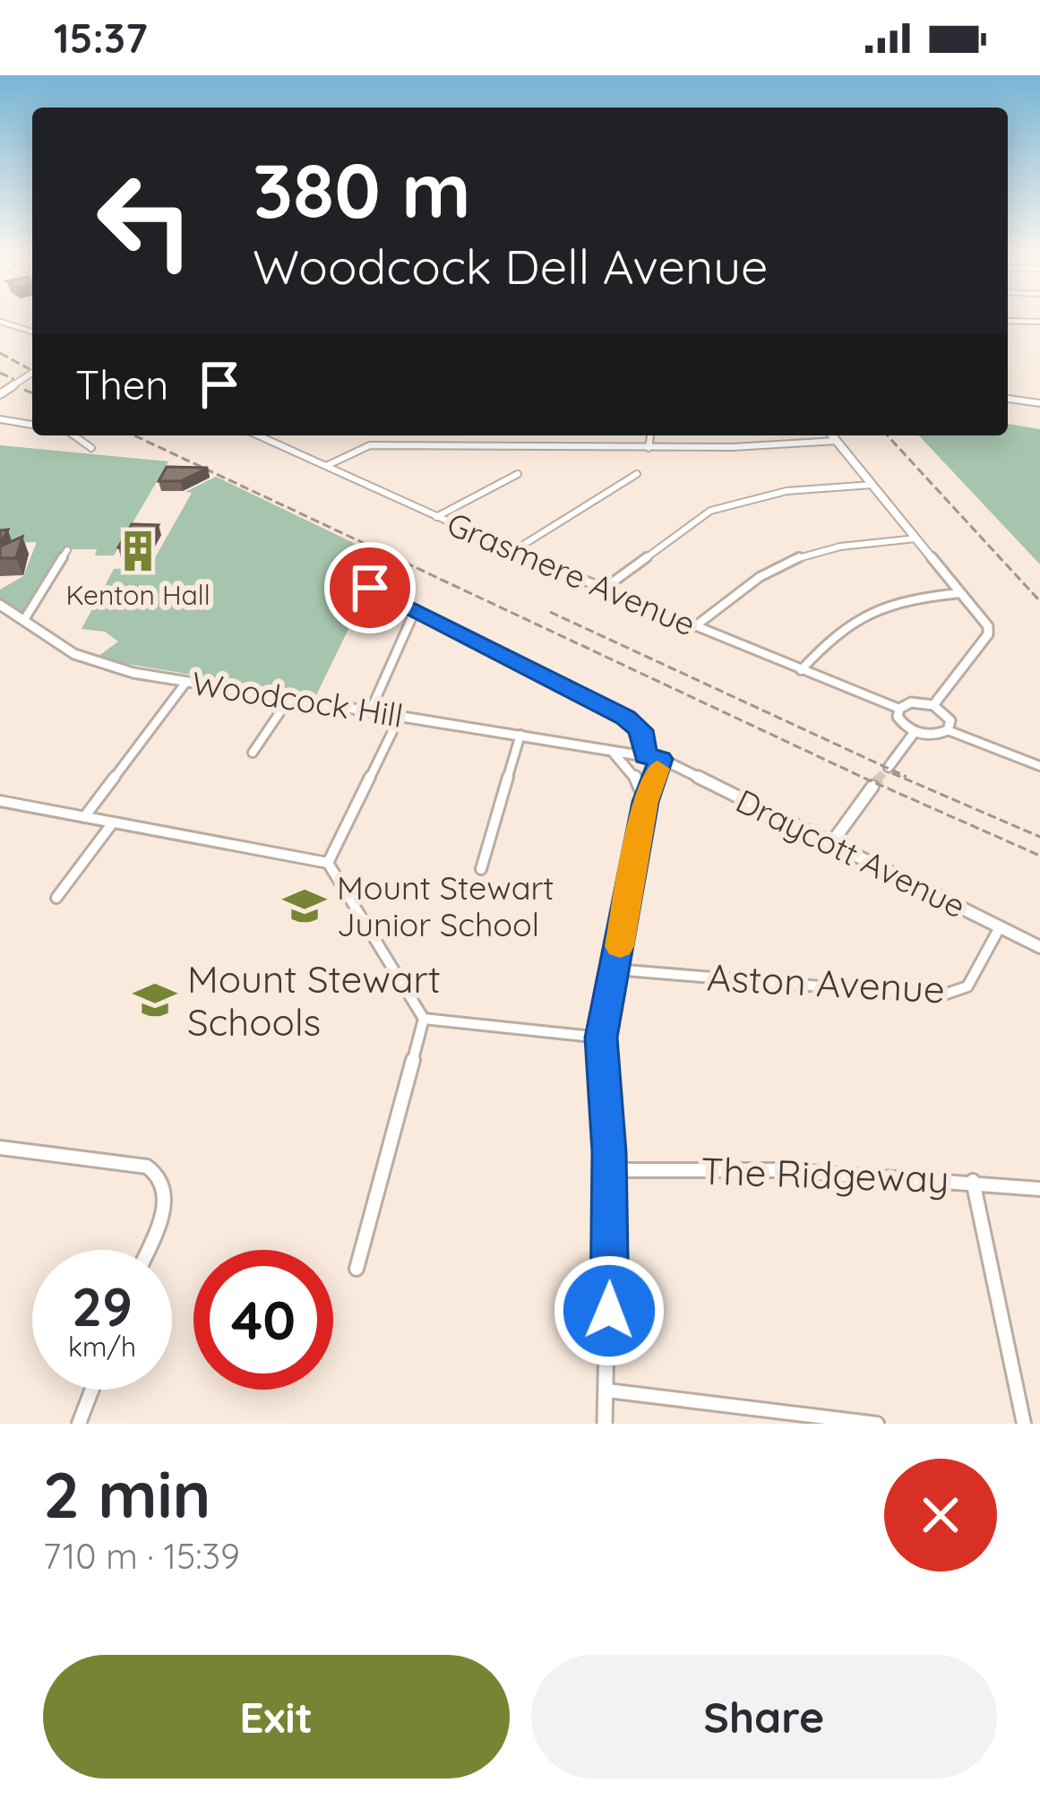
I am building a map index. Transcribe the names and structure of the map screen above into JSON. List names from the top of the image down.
{
  "streets": {
    "street": [
      "Grasmere Avenue",
      "Woodcock Hill",
      "Draycott Avenue",
      "Aston Avenue",
      "The Ridgeway"
    ]
  },
  "crossings": [
    ["Woodcock Hill", "Draycott Avenue"],
    ["Woodcock Hill", "Aston Avenue"],
    ["Draycott Avenue", "Aston Avenue"]
  ],
  "places": {
    "building": ["Kenton Hall"],
    "school or university": ["Mount Stewart Junior School", "Mount Stewart Schools"]
  },
  "page": {
    "status": "15:37",
    "turn": ["380 m", "Woodcock Dell Avenue"],
    "then": "Then",
    "speed": "29 km/h",
    "limit": "40",
    "heading": ["2 min", "710 m · 15:39"],
    "buttons": ["Exit", "Share"]
  }
}
